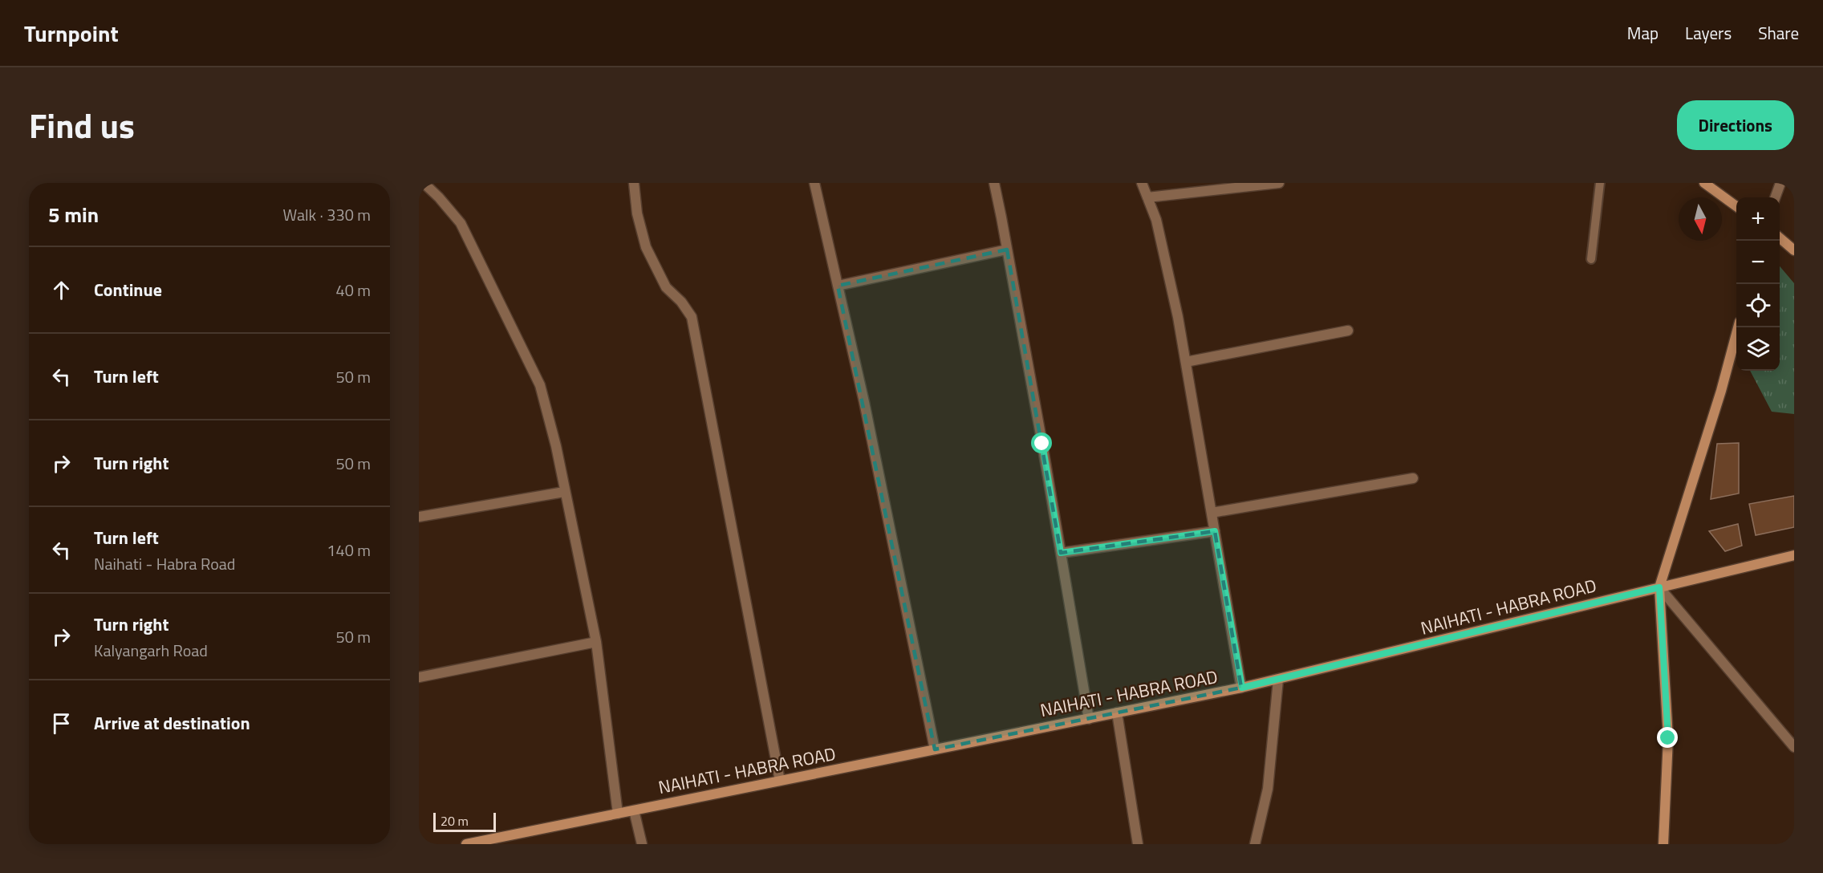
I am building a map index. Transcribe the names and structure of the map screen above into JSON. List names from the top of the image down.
{
  "streets": {
    "main road": ["NAIHATI - HABRA ROAD"]
  },
  "scale_bar": "20 m",
  "north": "bottom",
  "page": {
    "header": "Turnpoint",
    "nav": ["Map", "Layers", "Share"],
    "title": "Find us",
    "buttons": "Directions",
    "heading": ["5 min", "Walk · 330 m"],
    "map_buttons": ["+", "−"],
    "list": [
      ["Continue", "40 m"],
      ["Turn left", "50 m"],
      ["Turn right", "50 m"],
      ["Turn left", "Naihati - Habra Road", "140 m"],
      ["Turn right", "Kalyangarh Road", "50 m"],
      "Arrive at destination"
    ],
    "scale": "20 m"
  }
}
